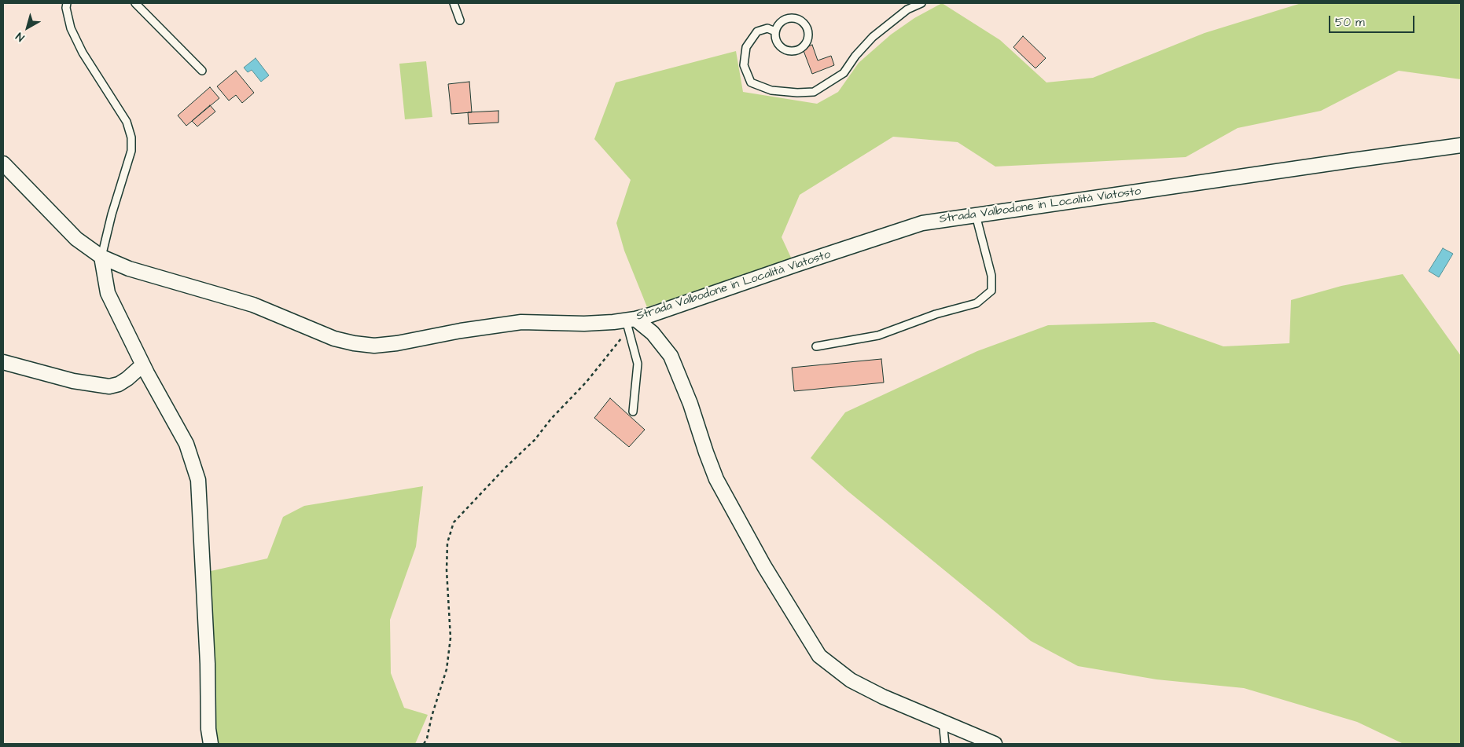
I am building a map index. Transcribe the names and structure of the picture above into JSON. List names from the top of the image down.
{
  "streets": {
    "street": ["Strada Valbodone in Località Viatosto"]
  },
  "scale_bar": "50 m",
  "north": "bottom left"
}
